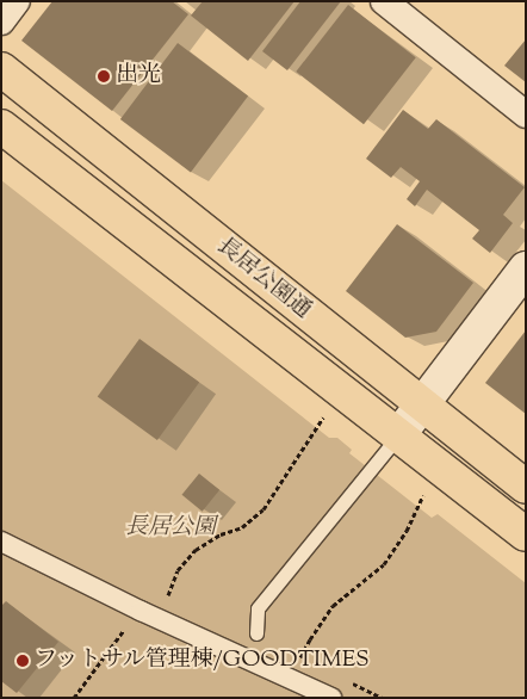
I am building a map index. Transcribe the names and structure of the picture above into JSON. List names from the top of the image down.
{
  "streets": {
    "highway": ["長居公園通"]
  },
  "parks": ["長居公園"],
  "places": ["出光", "フットサル管理棟/GOODTIMES"]
}
